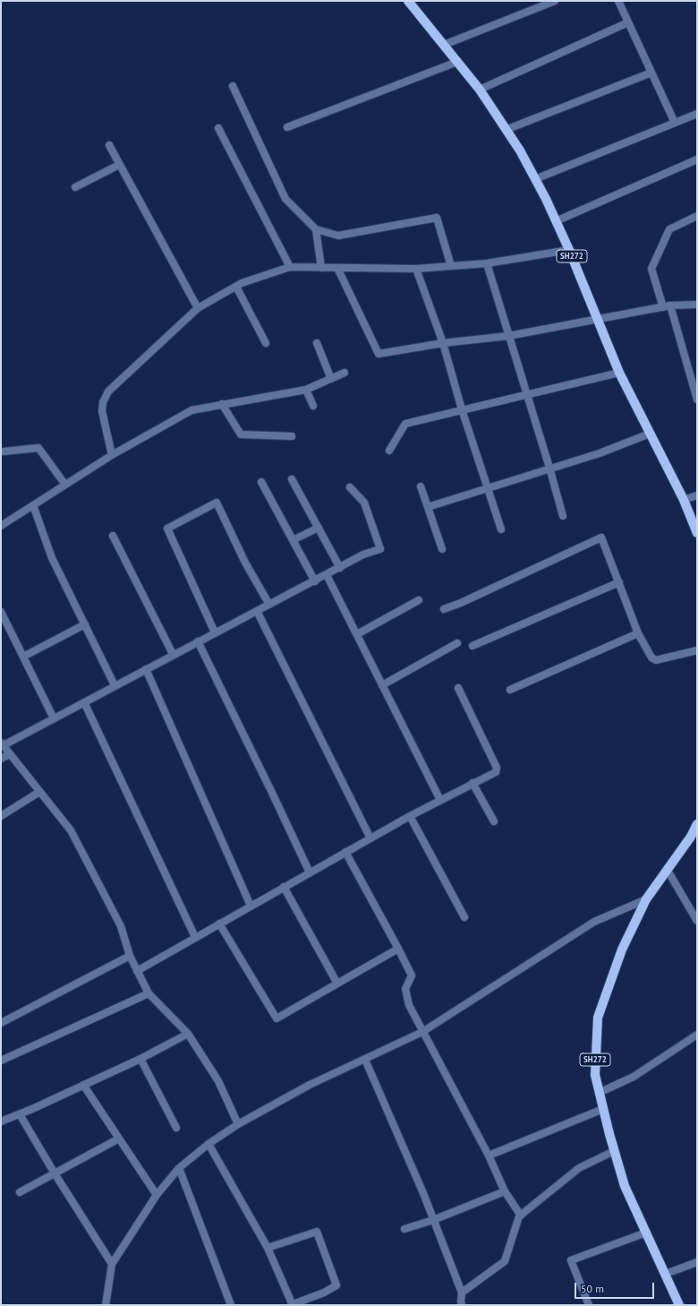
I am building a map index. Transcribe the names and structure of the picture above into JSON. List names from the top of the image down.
{
  "streets": {
    "main road": ["SH272"]
  },
  "scale_bar": "50 m"
}
